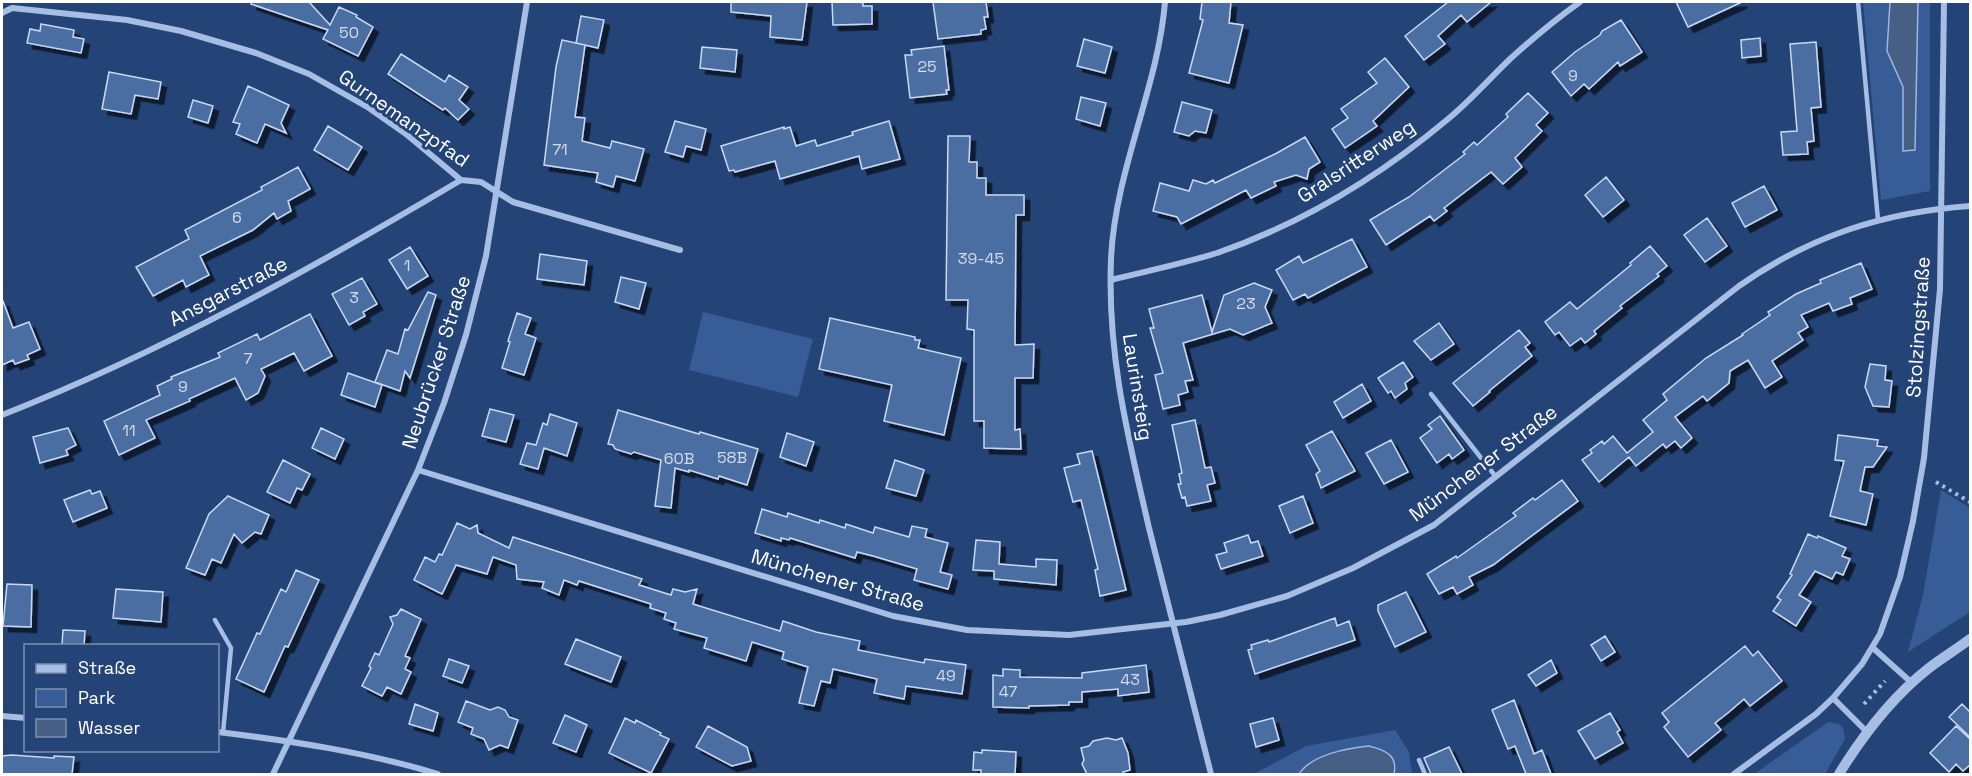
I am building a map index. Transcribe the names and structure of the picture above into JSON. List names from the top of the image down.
{
  "streets": {
    "street": [
      "Gurnemanzpfad",
      "Gralsritterweg",
      "Ansgarstraße",
      "Stolzingstraße",
      "Neubrücker Straße",
      "Laurinsteig",
      "Münchener Straße"
    ]
  },
  "crossings": [
    ["Gurnemanzpfad", "Ansgarstraße"],
    ["Gurnemanzpfad", "Neubrücker Straße"],
    ["Gralsritterweg", "Laurinsteig"],
    ["Stolzingstraße", "Münchener Straße"],
    ["Neubrücker Straße", "Münchener Straße"],
    ["Laurinsteig", "Münchener Straße"]
  ],
  "house_numbers": [
    "50",
    "25",
    "9",
    "71",
    "6",
    "39-45",
    "1",
    "3",
    "23",
    "7",
    "9",
    "11",
    "58B",
    "60B",
    "49",
    "43",
    "47"
  ],
  "legend": ["Straße", "Park", "Wasser"]
}
